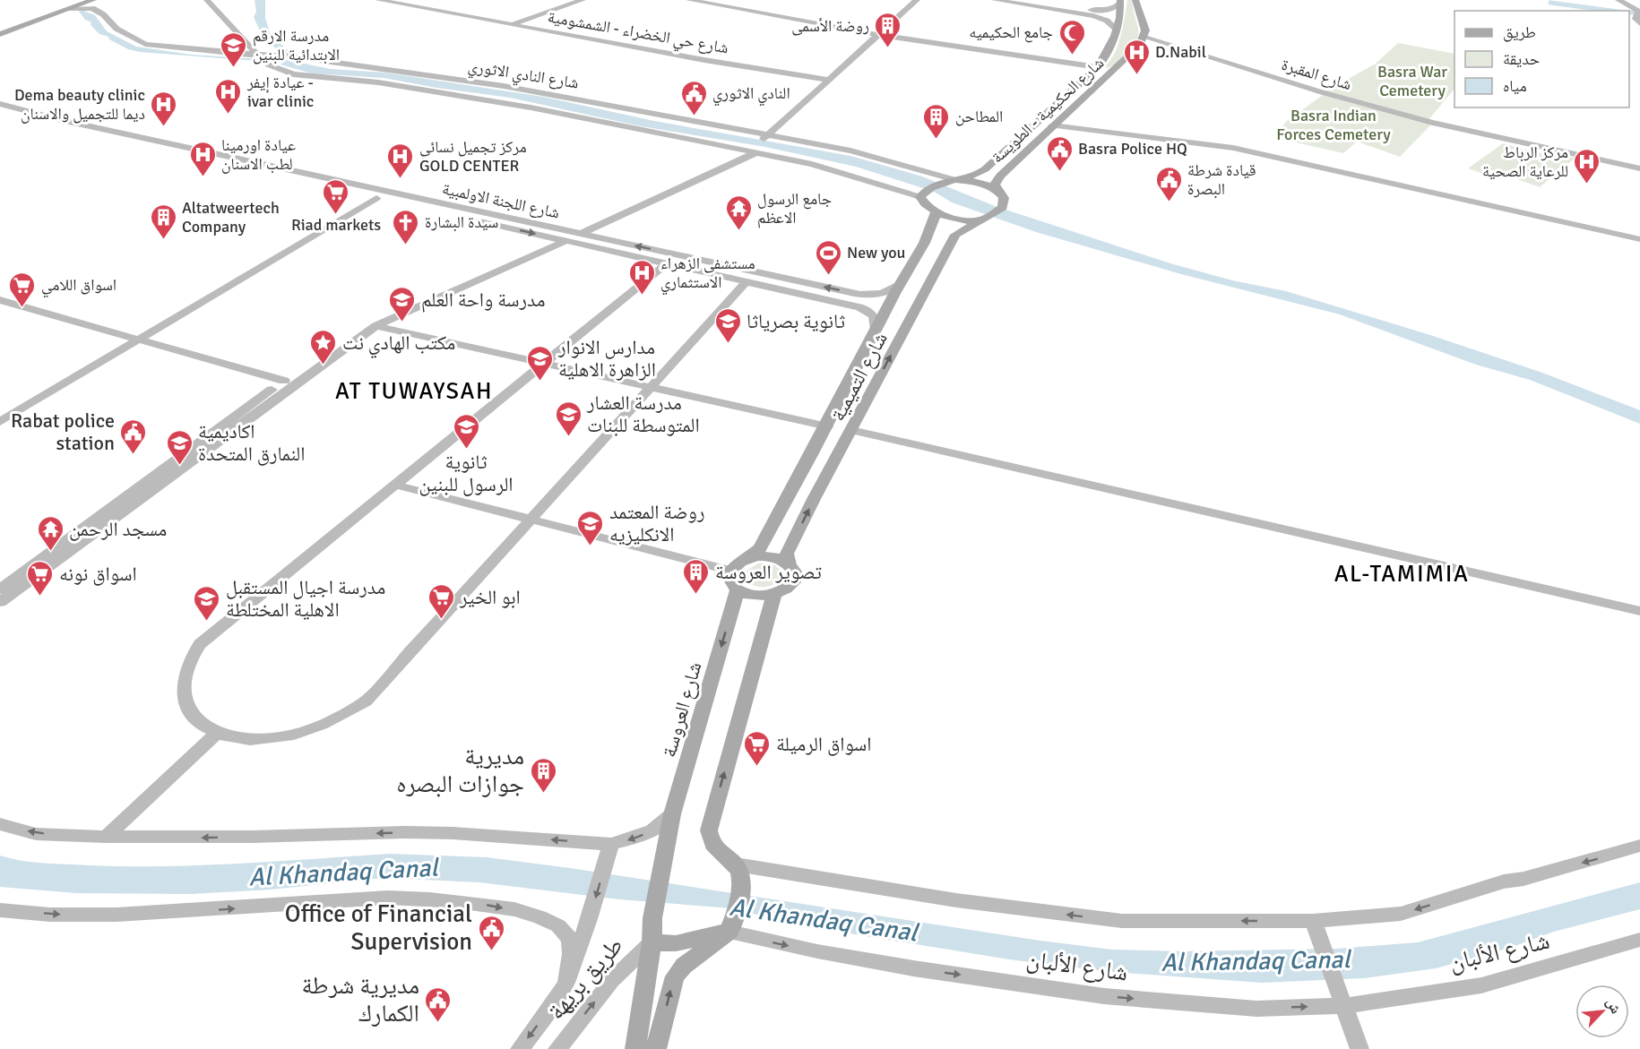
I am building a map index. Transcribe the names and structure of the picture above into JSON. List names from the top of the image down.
{
  "streets": {
    "main road": ["شارع الحكيمية - الطويسة", "شارع التميمية", "شارع العروسة"],
    "street": [
      "شارع حي الخضراء - الشمشومية",
      "شارع النادي الاثوري",
      "شارع المقبرة",
      "شارع اللجنة الاولمبية",
      "شارع الألبان",
      "طريق بريهة"
    ]
  },
  "crossings": [
    ["شارع النادي الاثوري", "شارع الحكيمية - الطويسة"],
    ["شارع المقبرة", "شارع الحكيمية - الطويسة"],
    ["شارع الحكيمية - الطويسة", "شارع التميمية"],
    ["شارع اللجنة الاولمبية", "شارع التميمية"],
    ["شارع التميمية", "شارع العروسة"],
    ["شارع العروسة", "طريق بريهة"]
  ],
  "districts": ["AT TUWAYSAH", "AL-TAMIMIA"],
  "water": ["Al Khandaq Canal"],
  "parks": ["Basra War Cemetery", "Basra Indian Forces Cemetery"],
  "places": {
    "building": [
      "روضة الأسمى",
      "المطاحن",
      "Altatweertech Company",
      "تصوير العروسة",
      "مديرية جوازات البصره"
    ],
    "mosque": ["جامع الحكيميه"],
    "school or university": [
      "مدرسة الارقم الابتدائية للبنين",
      "مدرسة واحة العلم",
      "ثانوية بصرياثا",
      "مدارس الانوار الزاهرة الاهلية",
      "مدرسة العشار المتوسطة للبنات",
      "ثانوية الرسول للبنين",
      "اكاديمية النمارق المتحدة",
      "روضة المعتمد الانكليزيه",
      "مدرسة اجيال المستقبل الاهلية المختلطة"
    ],
    "hospital": [
      "D.Nabil",
      "عيادة إيفر - ivar clinic",
      "Dema beauty clinic ديما للتجميل والاسنان",
      "عيادة اورمينا لطب الاسنان",
      "مركز تجميل نسائي GOLD CENTER",
      "مركز الرباط للرعاية الصحية",
      "مستشفى الزهراء الاستثماري"
    ],
    "public building": [
      "النادي الاثوري",
      "Basra Police HQ",
      "قيادة شرطة البصرة",
      "Rabat police station",
      "Office of Financial Supervision",
      "مديرية شرطة الكمارك"
    ],
    "supermarket": [
      "Riad markets",
      "اسواق اللامي",
      "اسواق نونه",
      "ابو الخير",
      "اسواق الرميلة"
    ],
    "temple": ["جامع الرسول الاعظم", "مسجد الرحمن"],
    "church": ["سيدة البشارة"],
    "sports": ["New you"],
    "place": ["مكتب الهادي نت"]
  },
  "legend": ["طريق", "حديقة", "مياه"],
  "north": "top right"
}
